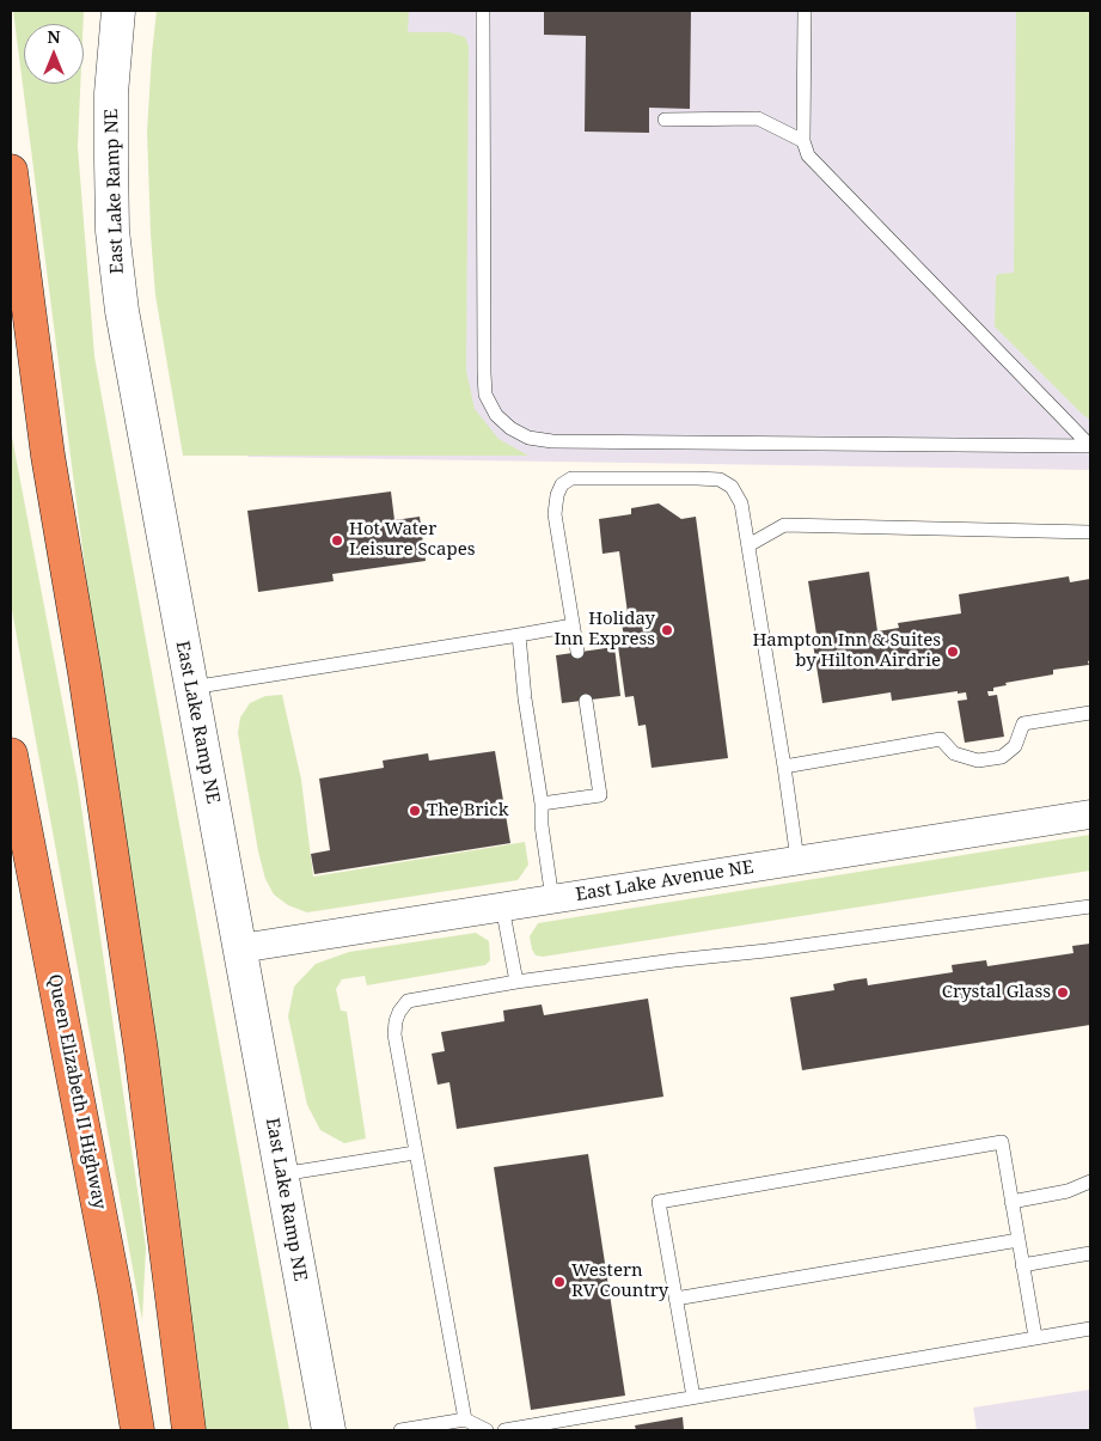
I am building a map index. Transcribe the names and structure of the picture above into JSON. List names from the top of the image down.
{
  "streets": {
    "highway": ["Queen Elizabeth II Highway"],
    "street": ["East Lake Ramp NE", "East Lake Avenue NE"]
  },
  "crossings": [
    ["East Lake Ramp NE", "East Lake Avenue NE"]
  ],
  "places": [
    "Hot Water Leisure Scapes",
    "Holiday Inn Express",
    "Hampton Inn & Suites by Hilton Airdrie",
    "The Brick",
    "Crystal Glass",
    "Western RV Country"
  ],
  "north": "top"
}
